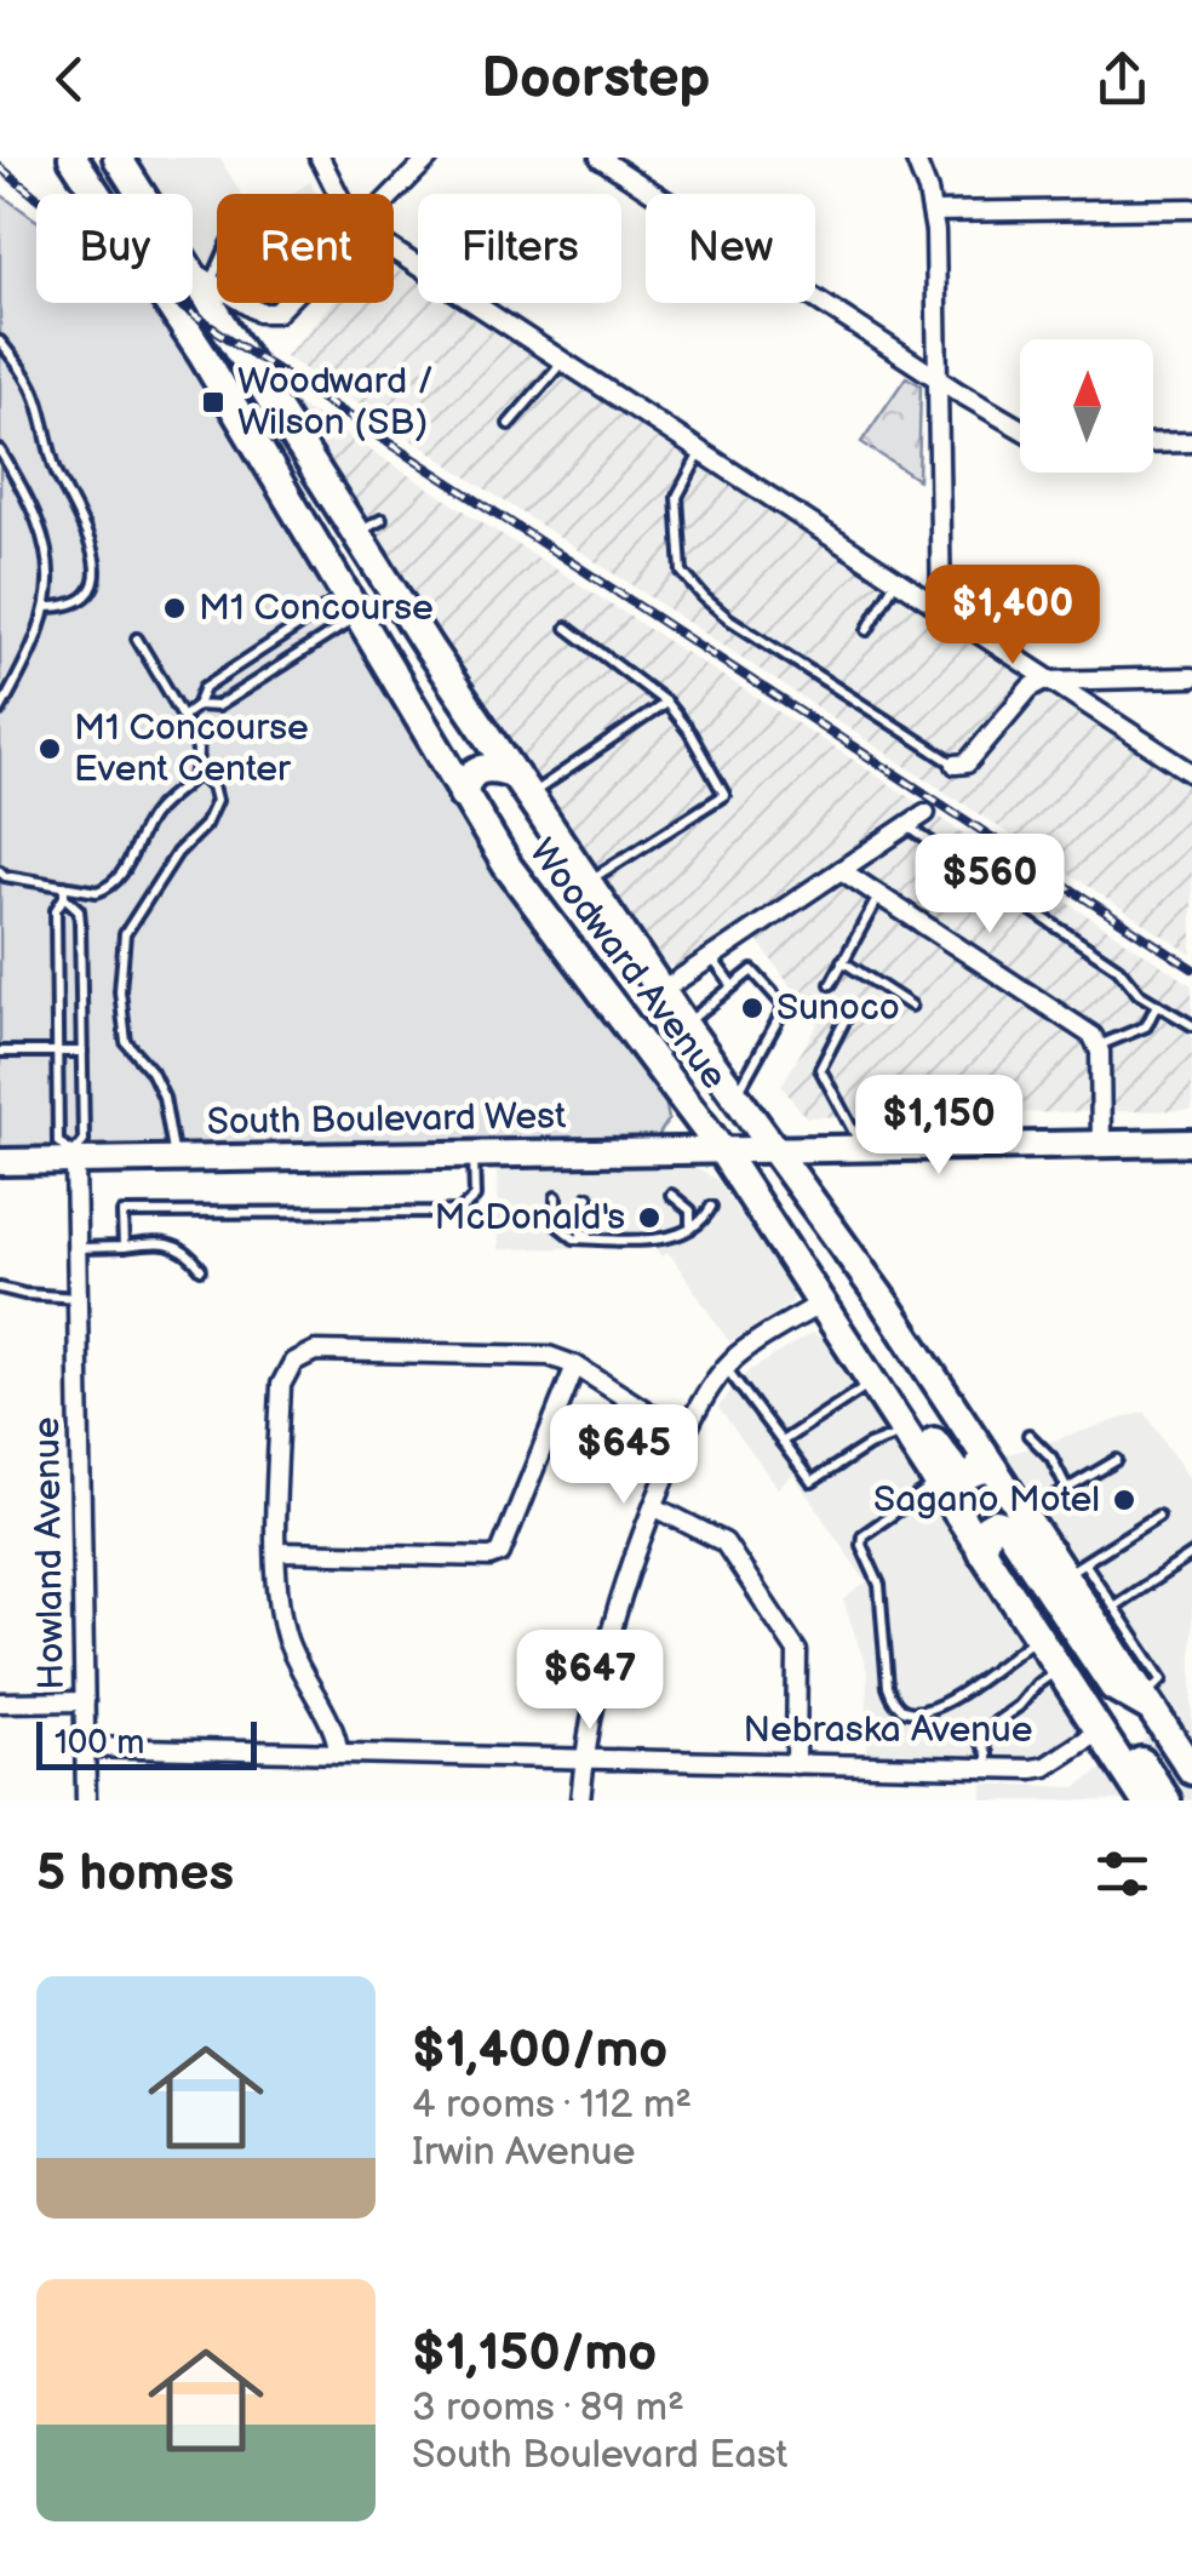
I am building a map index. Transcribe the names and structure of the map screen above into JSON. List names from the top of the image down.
{
  "streets": {
    "main road": ["Woodward Avenue"],
    "street": ["South Boulevard West", "Howland Avenue", "Nebraska Avenue"]
  },
  "crossings": [
    ["Woodward Avenue", "South Boulevard West"],
    ["Woodward Avenue", "Nebraska Avenue"],
    ["South Boulevard West", "Howland Avenue"],
    ["Howland Avenue", "Nebraska Avenue"]
  ],
  "places": {
    "transit": ["Woodward / Wilson (SB)"],
    "other": [
      "M1 Concourse",
      "M1 Concourse Event Center",
      "Sunoco",
      "McDonald's",
      "Sagano Motel"
    ]
  },
  "scale_bar": "100 m",
  "north": "top",
  "page": {
    "header": "Doorstep",
    "chip": [
      "Buy",
      "Rent",
      "Filters",
      "New"
    ],
    "price": [
      "$1,400",
      "$560",
      "$1,150",
      "$645",
      "$647"
    ],
    "scale": "100 m",
    "heading": "5 homes",
    "list": [
      {
        "name": "$1,400/mo",
        "note": "4 rooms · 112 m² · Irwin Avenue"
      },
      {
        "name": "$1,150/mo",
        "note": "3 rooms · 89 m² · South Boulevard East"
      }
    ]
  }
}
